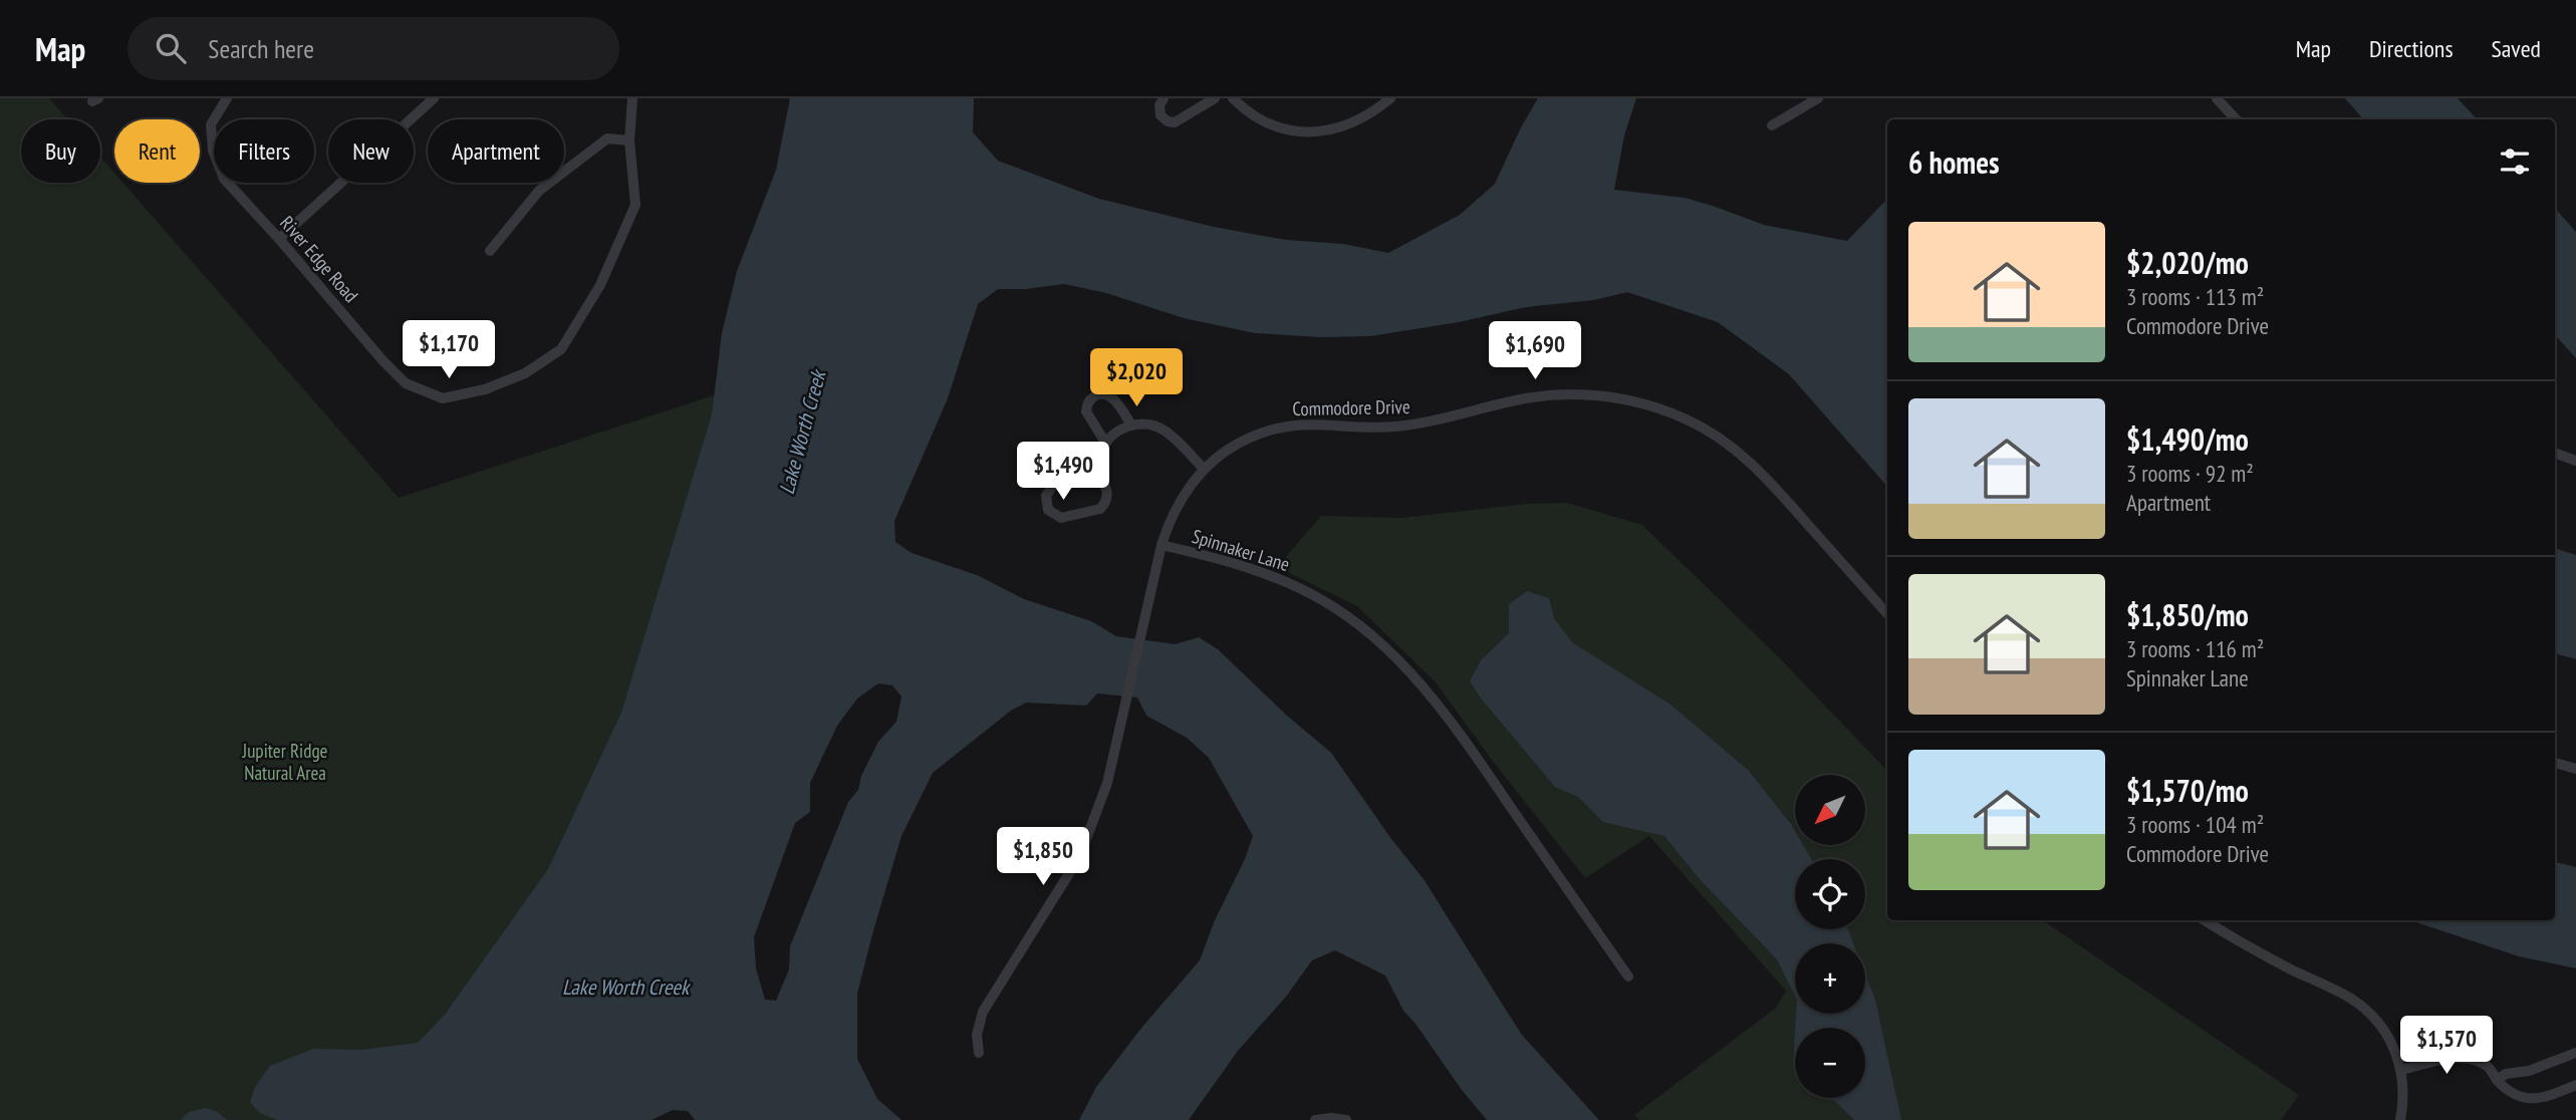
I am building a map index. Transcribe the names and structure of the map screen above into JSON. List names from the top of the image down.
{
  "streets": {
    "street": ["River Edge Road", "Commodore Drive", "Spinnaker Lane"]
  },
  "crossings": [
    ["Commodore Drive", "Spinnaker Lane"]
  ],
  "water": ["Lake Worth Creek"],
  "parks": ["Jupiter Ridge Natural Area"],
  "north": "bottom left",
  "page": {
    "header": "Map",
    "search": "Search here",
    "nav": ["Map", "Directions", "Saved"],
    "chip": [
      "Buy",
      "Rent",
      "Filters",
      "New",
      "Apartment"
    ],
    "heading": "6 homes",
    "list": [
      {
        "name": "$2,020/mo",
        "note": "3 rooms · 113 m² · Commodore Drive"
      },
      {
        "name": "$1,490/mo",
        "note": "3 rooms · 92 m² · Apartment"
      },
      {
        "name": "$1,850/mo",
        "note": "3 rooms · 116 m² · Spinnaker Lane"
      },
      {
        "name": "$1,570/mo",
        "note": "3 rooms · 104 m² · Commodore Drive"
      }
    ],
    "price": [
      "$1,170",
      "$1,690",
      "$2,020",
      "$1,490",
      "$1,850",
      "$1,570"
    ],
    "map_buttons": ["+", "−"]
  }
}
